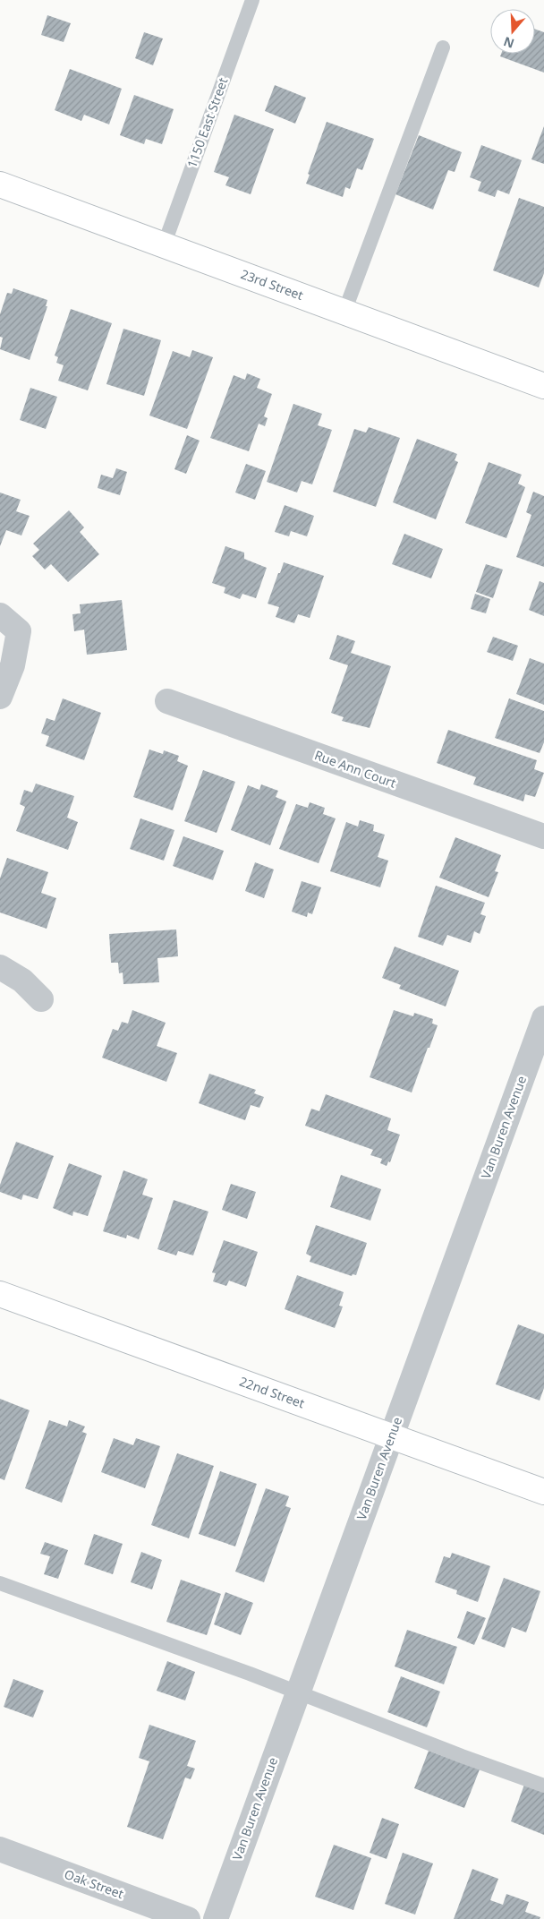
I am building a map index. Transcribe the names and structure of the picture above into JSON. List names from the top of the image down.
{
  "streets": {
    "street": [
      "23rd Street",
      "Rue Ann Court",
      "Van Buren Avenue",
      "22nd Street",
      "Oak Street"
    ],
    "lane": ["1150 East Street"]
  },
  "crossings": [
    ["1150 East Street", "23rd Street"],
    ["Van Buren Avenue", "22nd Street"]
  ],
  "north": "bottom"
}
